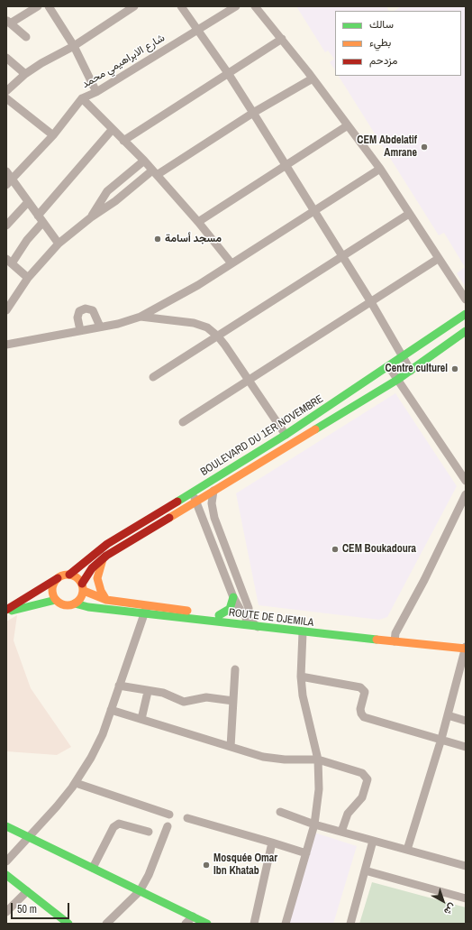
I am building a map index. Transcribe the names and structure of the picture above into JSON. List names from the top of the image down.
{
  "streets": {
    "main road": ["BOULEVARD DU 1ER NOVEMBRE", "ROUTE DE DJEMILA"],
    "street": ["شارع الابراهيمي محمد"]
  },
  "crossings": [
    ["BOULEVARD DU 1ER NOVEMBRE", "ROUTE DE DJEMILA"]
  ],
  "places": [
    "CEM Abdelatif Amrane",
    "مسجد أسامة",
    "Centre culturel",
    "CEM Boukadoura",
    "Mosquée Omar Ibn Khatab"
  ],
  "legend": ["سالك", "بطيء", "مزدحم"],
  "scale_bar": "50 m",
  "north": "bottom right"
}
